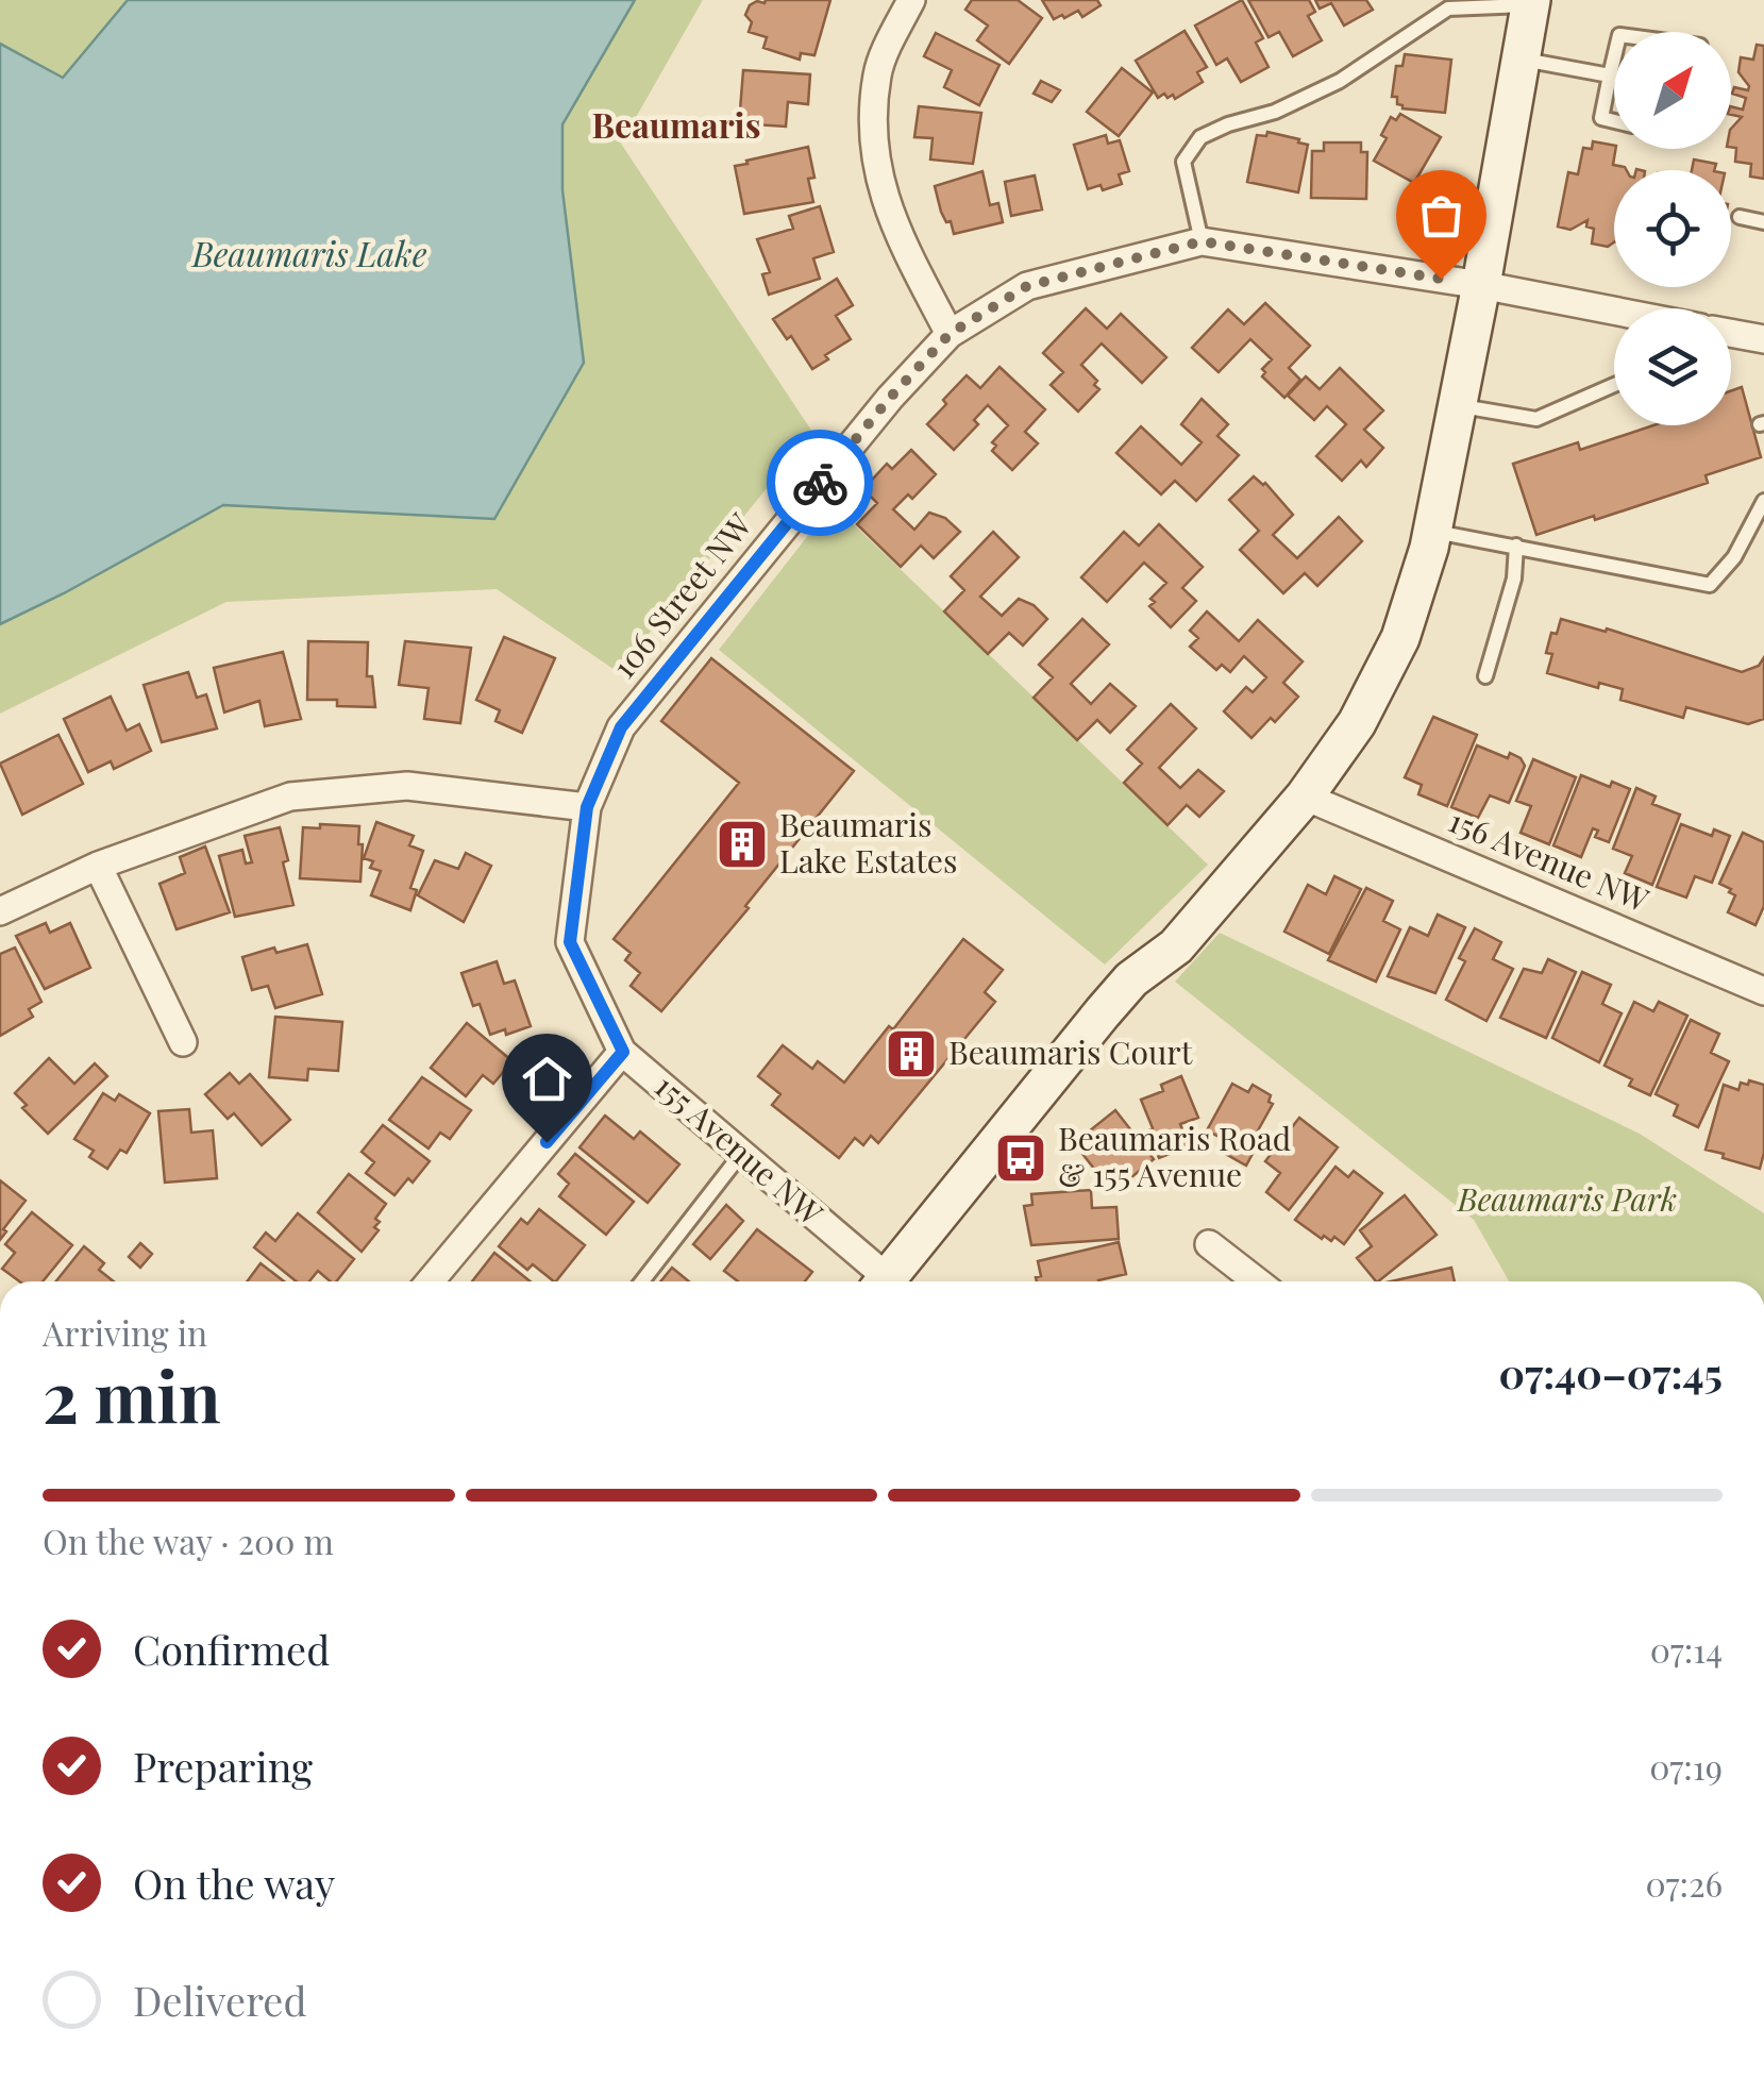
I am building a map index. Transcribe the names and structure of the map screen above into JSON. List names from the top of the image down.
{
  "streets": {
    "street": ["106 Street NW", "156 Avenue NW", "155 Avenue NW"]
  },
  "crossings": [
    ["106 Street NW", "155 Avenue NW"]
  ],
  "districts": ["Beaumaris"],
  "water": ["Beaumaris Lake"],
  "parks": ["Beaumaris Park"],
  "places": {
    "building": ["Beaumaris Lake Estates", "Beaumaris Court"],
    "bus stop": ["Beaumaris Road & 155 Avenue"]
  },
  "north": "top right",
  "page": {
    "heading": ["2 min", "Arriving in", "07:40–07:45"],
    "bar": "On the way · 200 m",
    "list": [
      ["Confirmed", "07:14"],
      ["Preparing", "07:19"],
      ["On the way", "07:26"],
      "Delivered"
    ]
  }
}
